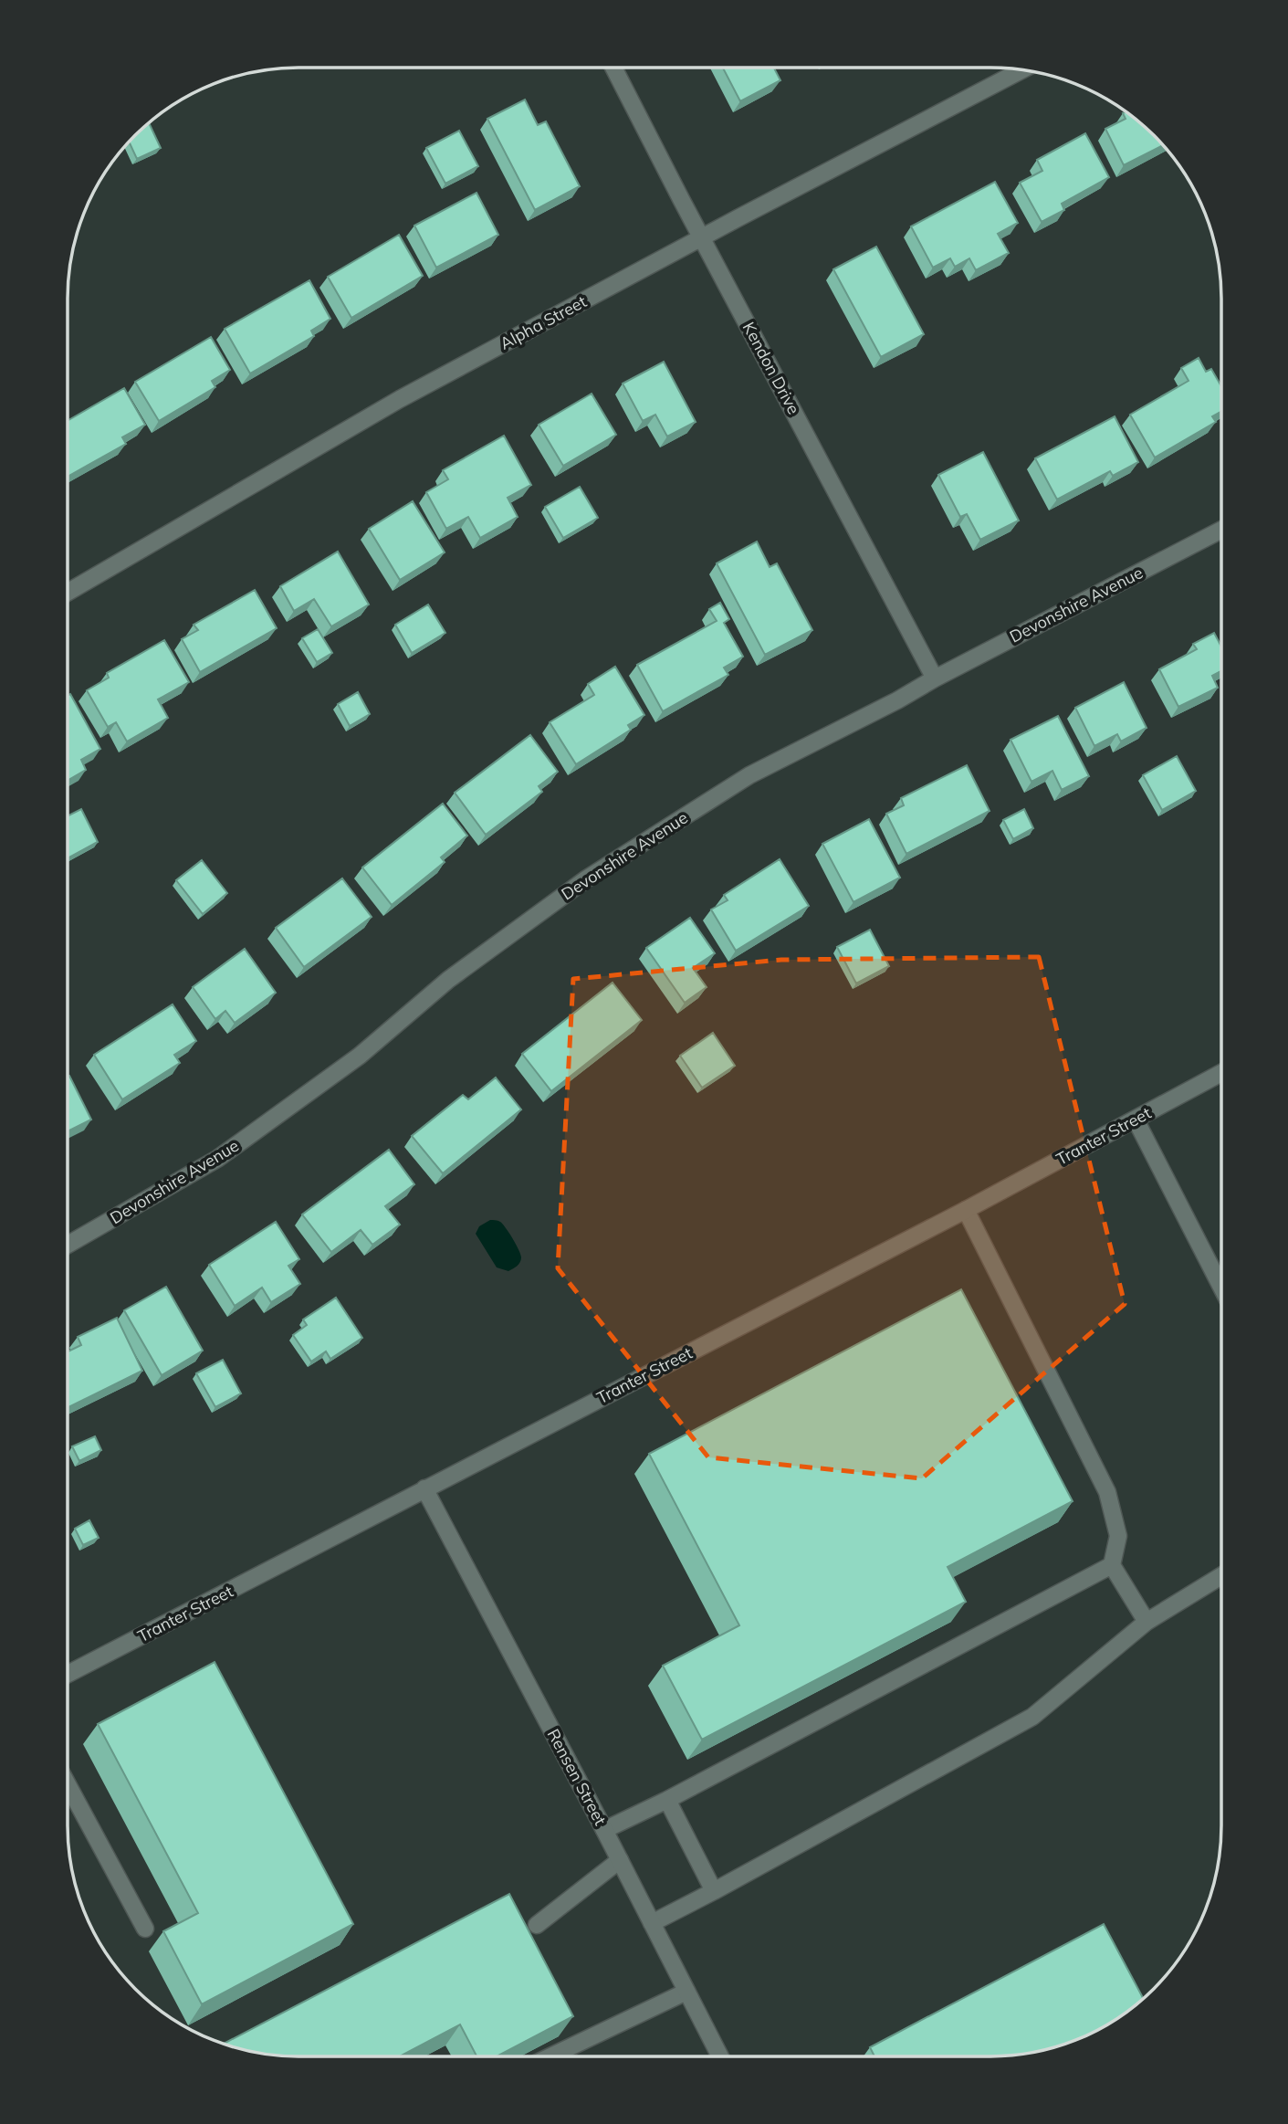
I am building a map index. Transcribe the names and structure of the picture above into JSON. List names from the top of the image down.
{
  "streets": {
    "street": [
      "Alpha Street",
      "Kendon Drive",
      "Devonshire Avenue",
      "Tranter Street",
      "Rensen Street"
    ]
  },
  "crossings": [
    ["Alpha Street", "Kendon Drive"],
    ["Kendon Drive", "Devonshire Avenue"],
    ["Tranter Street", "Rensen Street"]
  ]
}
